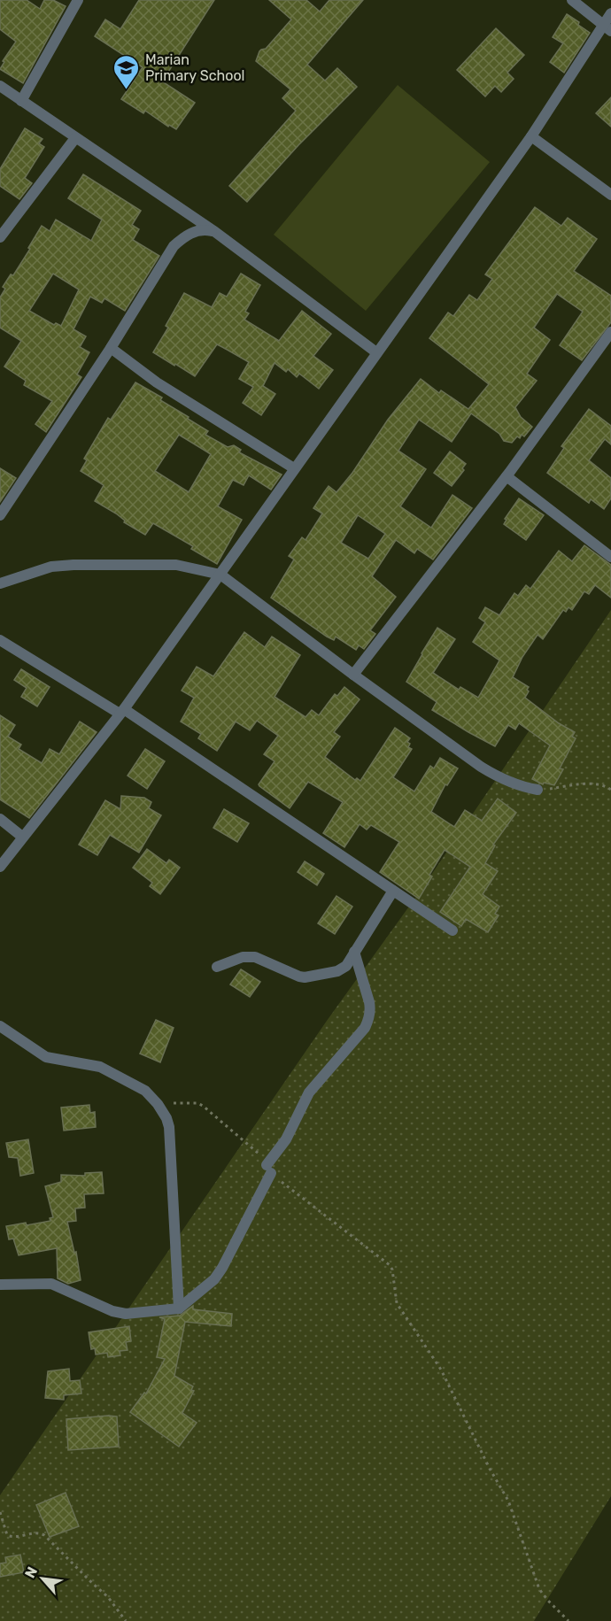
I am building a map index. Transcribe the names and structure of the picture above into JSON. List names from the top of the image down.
{
  "places": {
    "school or university": ["Marian Primary School"]
  },
  "north": "top left"
}
